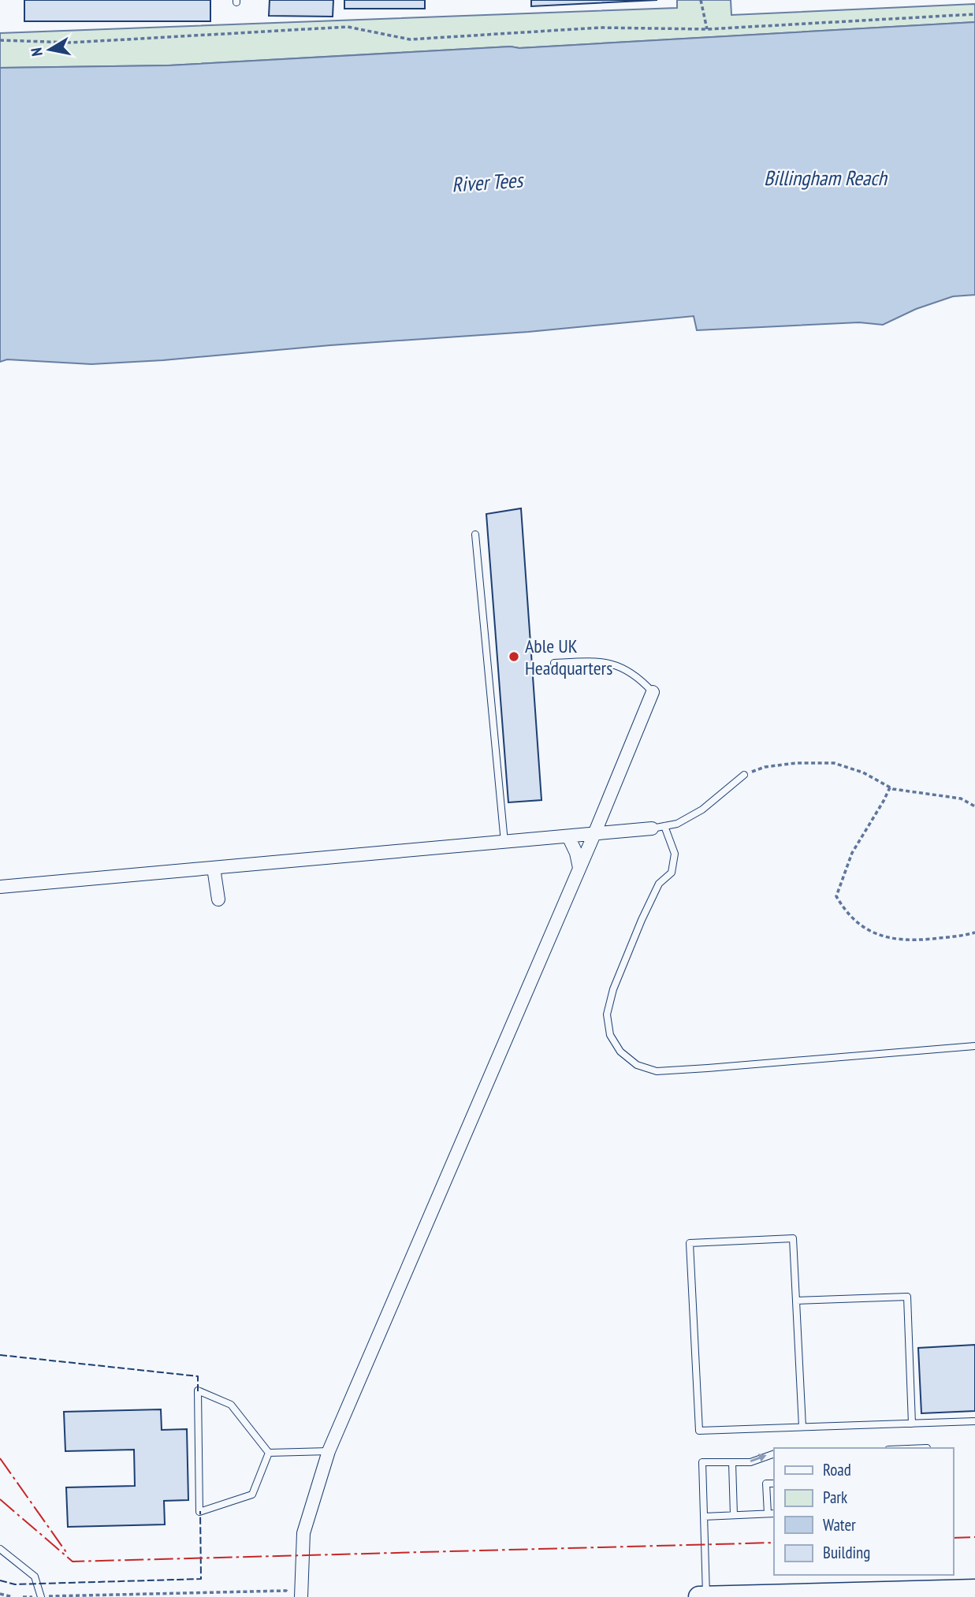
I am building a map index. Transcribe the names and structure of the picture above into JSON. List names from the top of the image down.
{
  "water": ["Billingham Reach", "River Tees"],
  "places": ["Able UK Headquarters"],
  "legend": [
    "Road",
    "Park",
    "Water",
    "Building"
  ],
  "north": "left"
}
